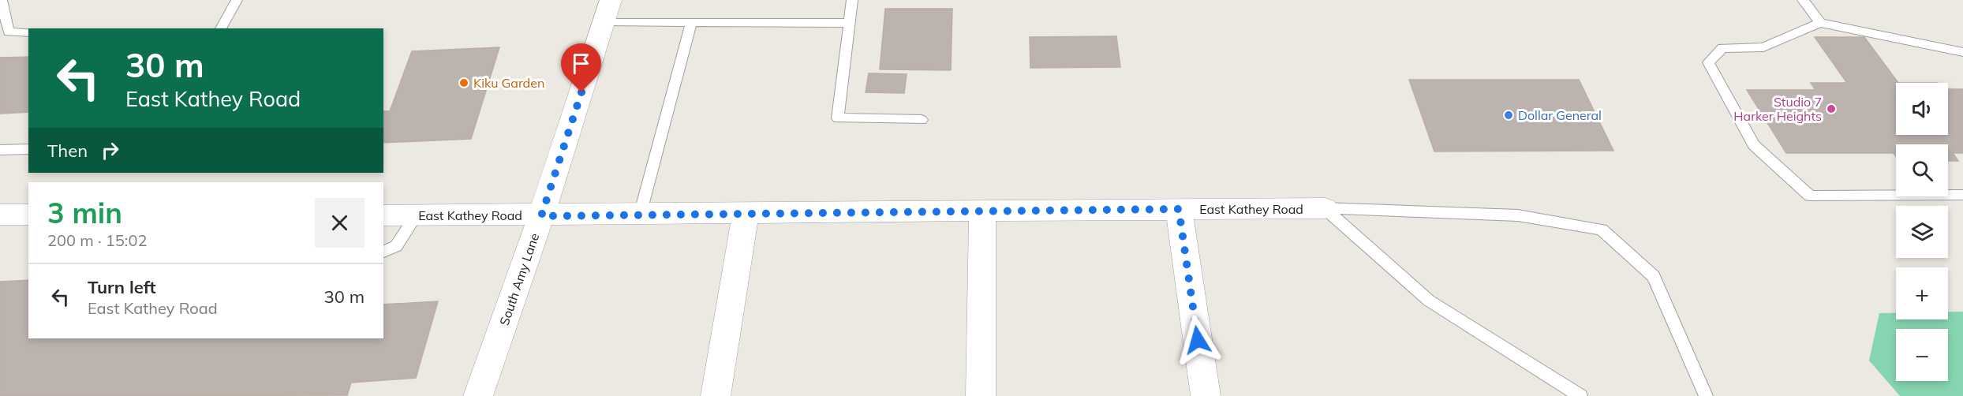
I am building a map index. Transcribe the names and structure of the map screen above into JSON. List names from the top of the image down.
{
  "streets": {
    "street": ["East Kathey Road", "South Amy Lane"]
  },
  "crossings": [
    ["East Kathey Road", "South Amy Lane"]
  ],
  "places": ["Kiku Garden", "Studio 7 Harker Heights", "Dollar General"],
  "page": {
    "turn": ["30 m", "East Kathey Road"],
    "map_buttons": ["+", "−"],
    "then": "Then",
    "heading": ["3 min", "200 m · 15:02"],
    "list": [
      {
        "name": "Turn left",
        "note": "East Kathey Road",
        "value": "30 m"
      }
    ]
  }
}
